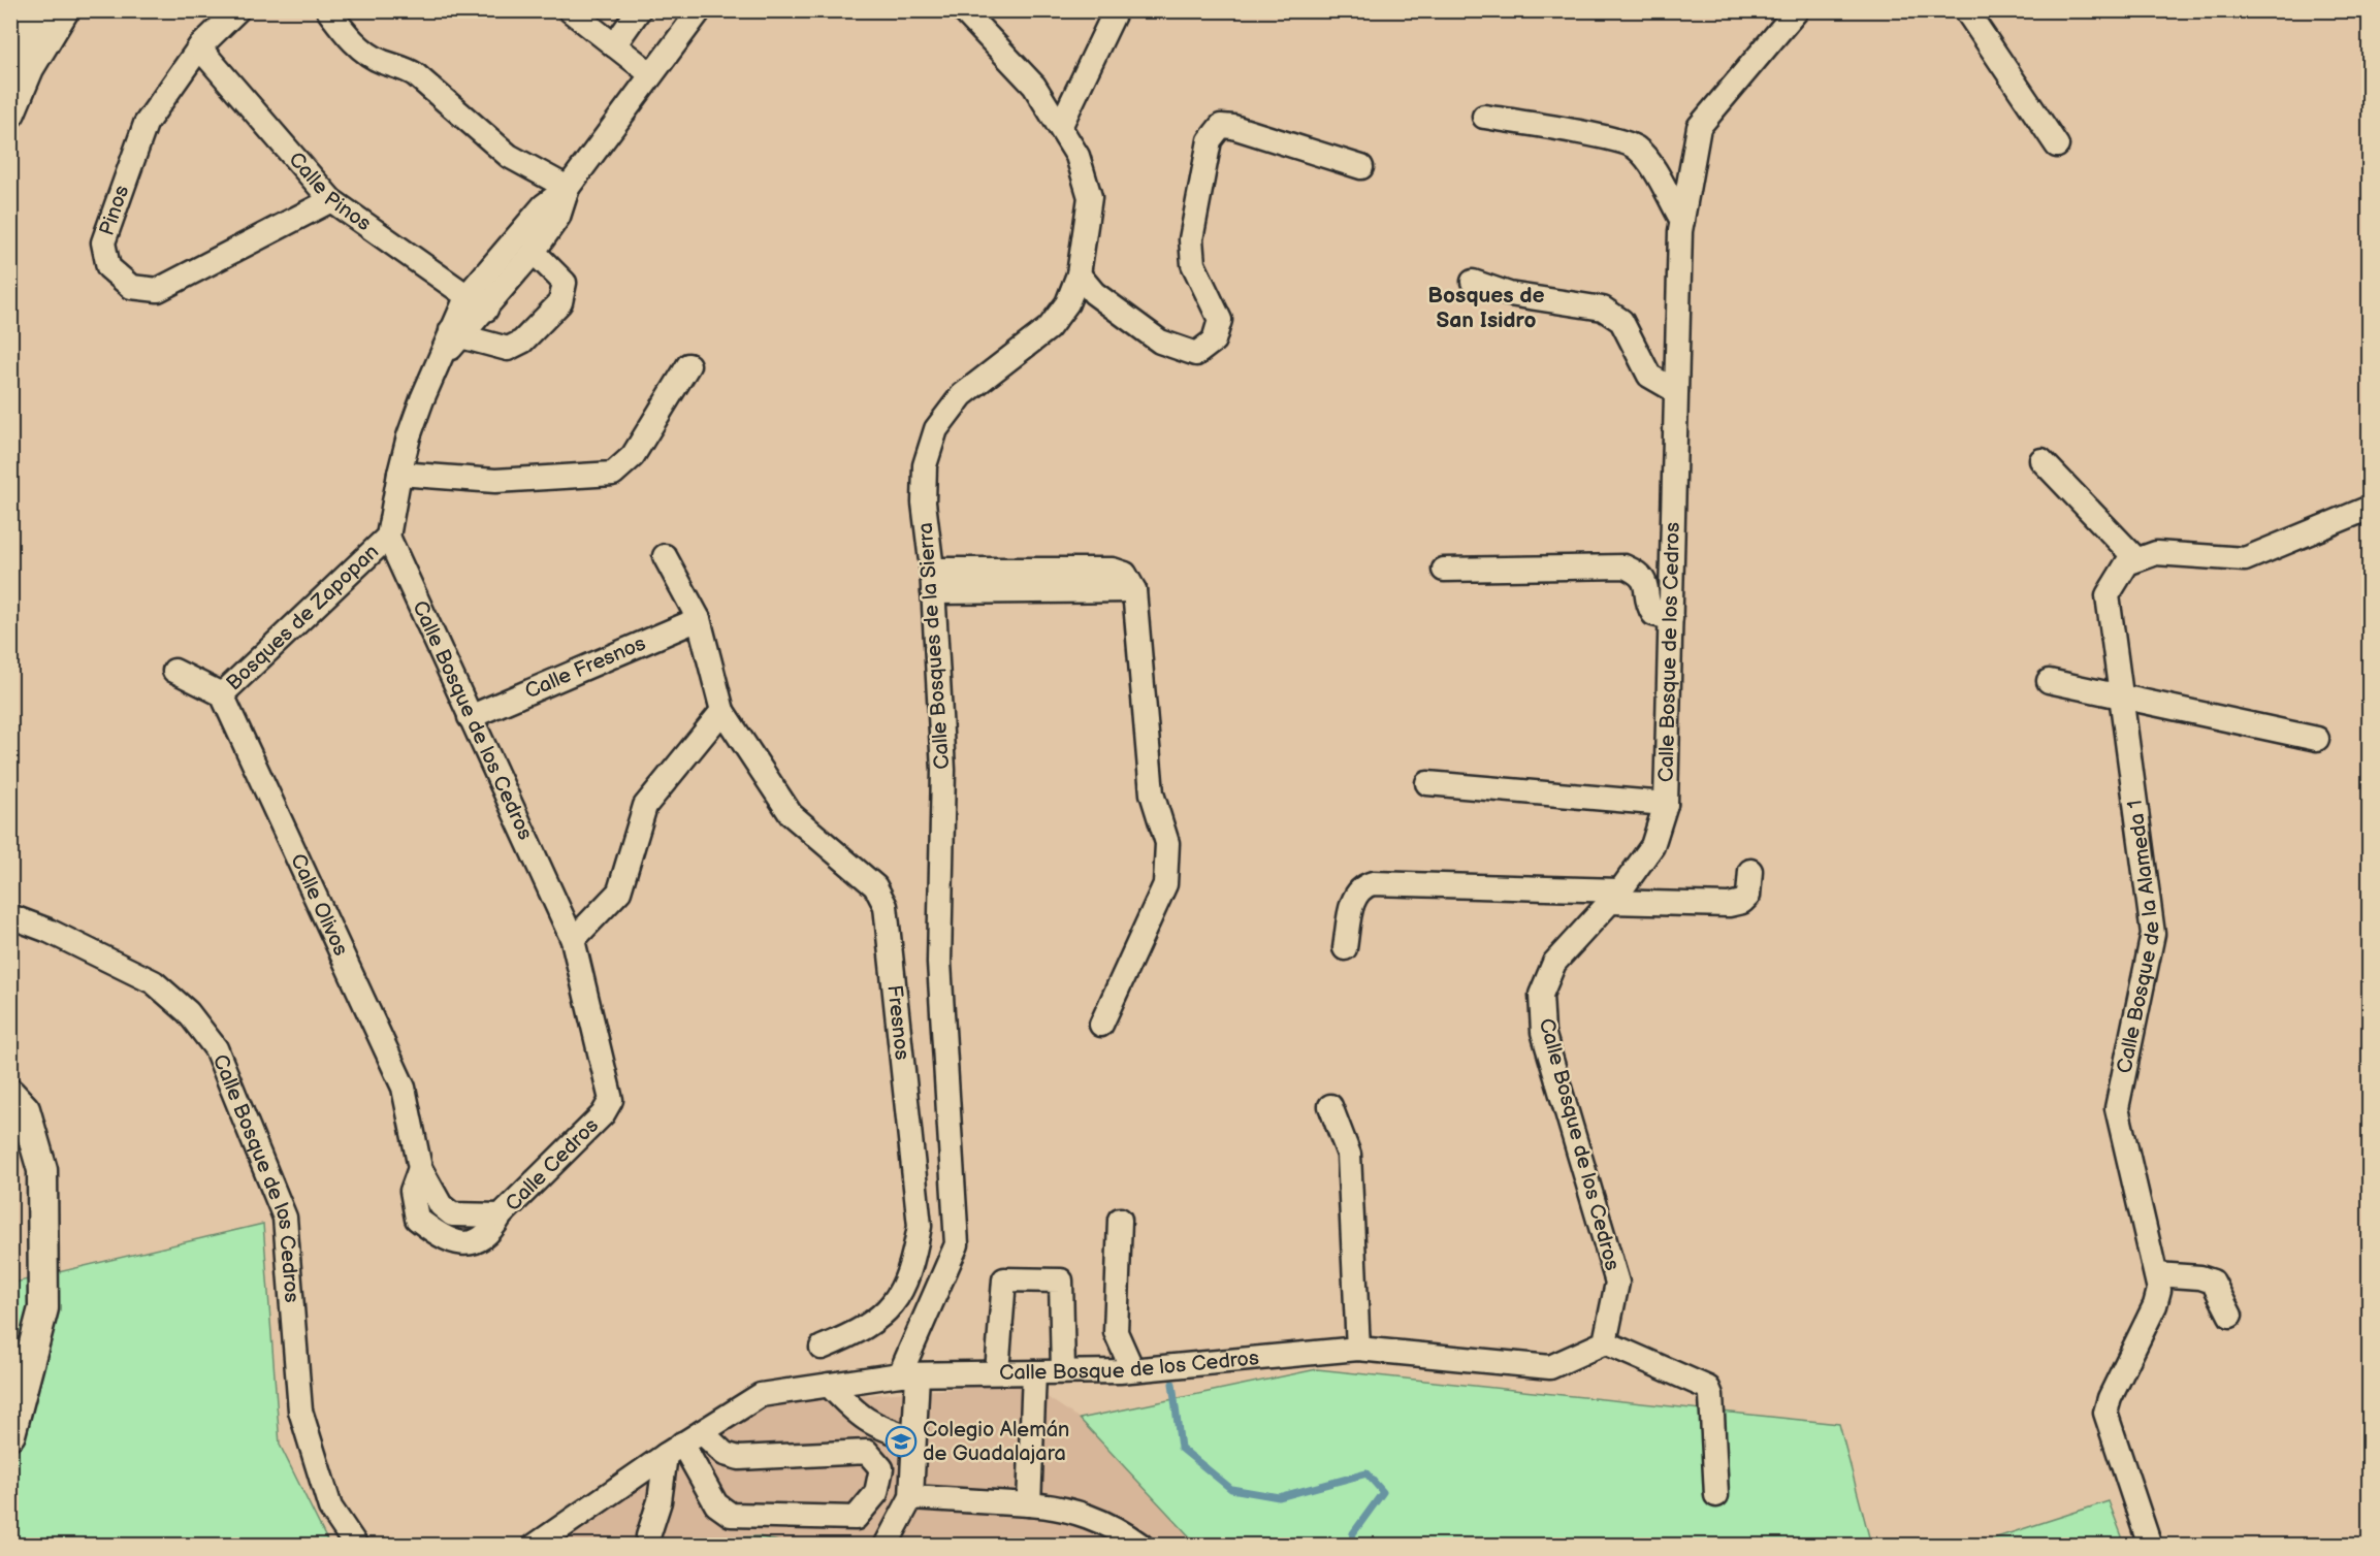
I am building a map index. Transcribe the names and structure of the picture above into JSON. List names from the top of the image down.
{
  "streets": {
    "street": [
      "Calle Pinos",
      "Pinos",
      "Bosques de Zapopan",
      "Calle Bosques de la Sierra",
      "Calle Bosque de los Cedros",
      "Calle Fresnos",
      "Calle Olivos",
      "Calle Bosque de la Alameda 1",
      "Fresnos",
      "Calle Cedros"
    ]
  },
  "crossings": [
    ["Calle Pinos", "Pinos"],
    ["Calle Pinos", "Bosques de Zapopan"],
    ["Bosques de Zapopan", "Calle Bosque de los Cedros"],
    ["Bosques de Zapopan", "Calle Olivos"],
    ["Calle Bosques de la Sierra", "Calle Bosque de los Cedros"],
    ["Calle Bosque de los Cedros", "Calle Fresnos"],
    ["Calle Bosque de los Cedros", "Calle Cedros"],
    ["Calle Fresnos", "Fresnos"],
    ["Calle Olivos", "Calle Cedros"]
  ],
  "districts": ["Bosques de San Isidro"],
  "places": {
    "school or university": ["Colegio Alemán de Guadalajara"]
  }
}
